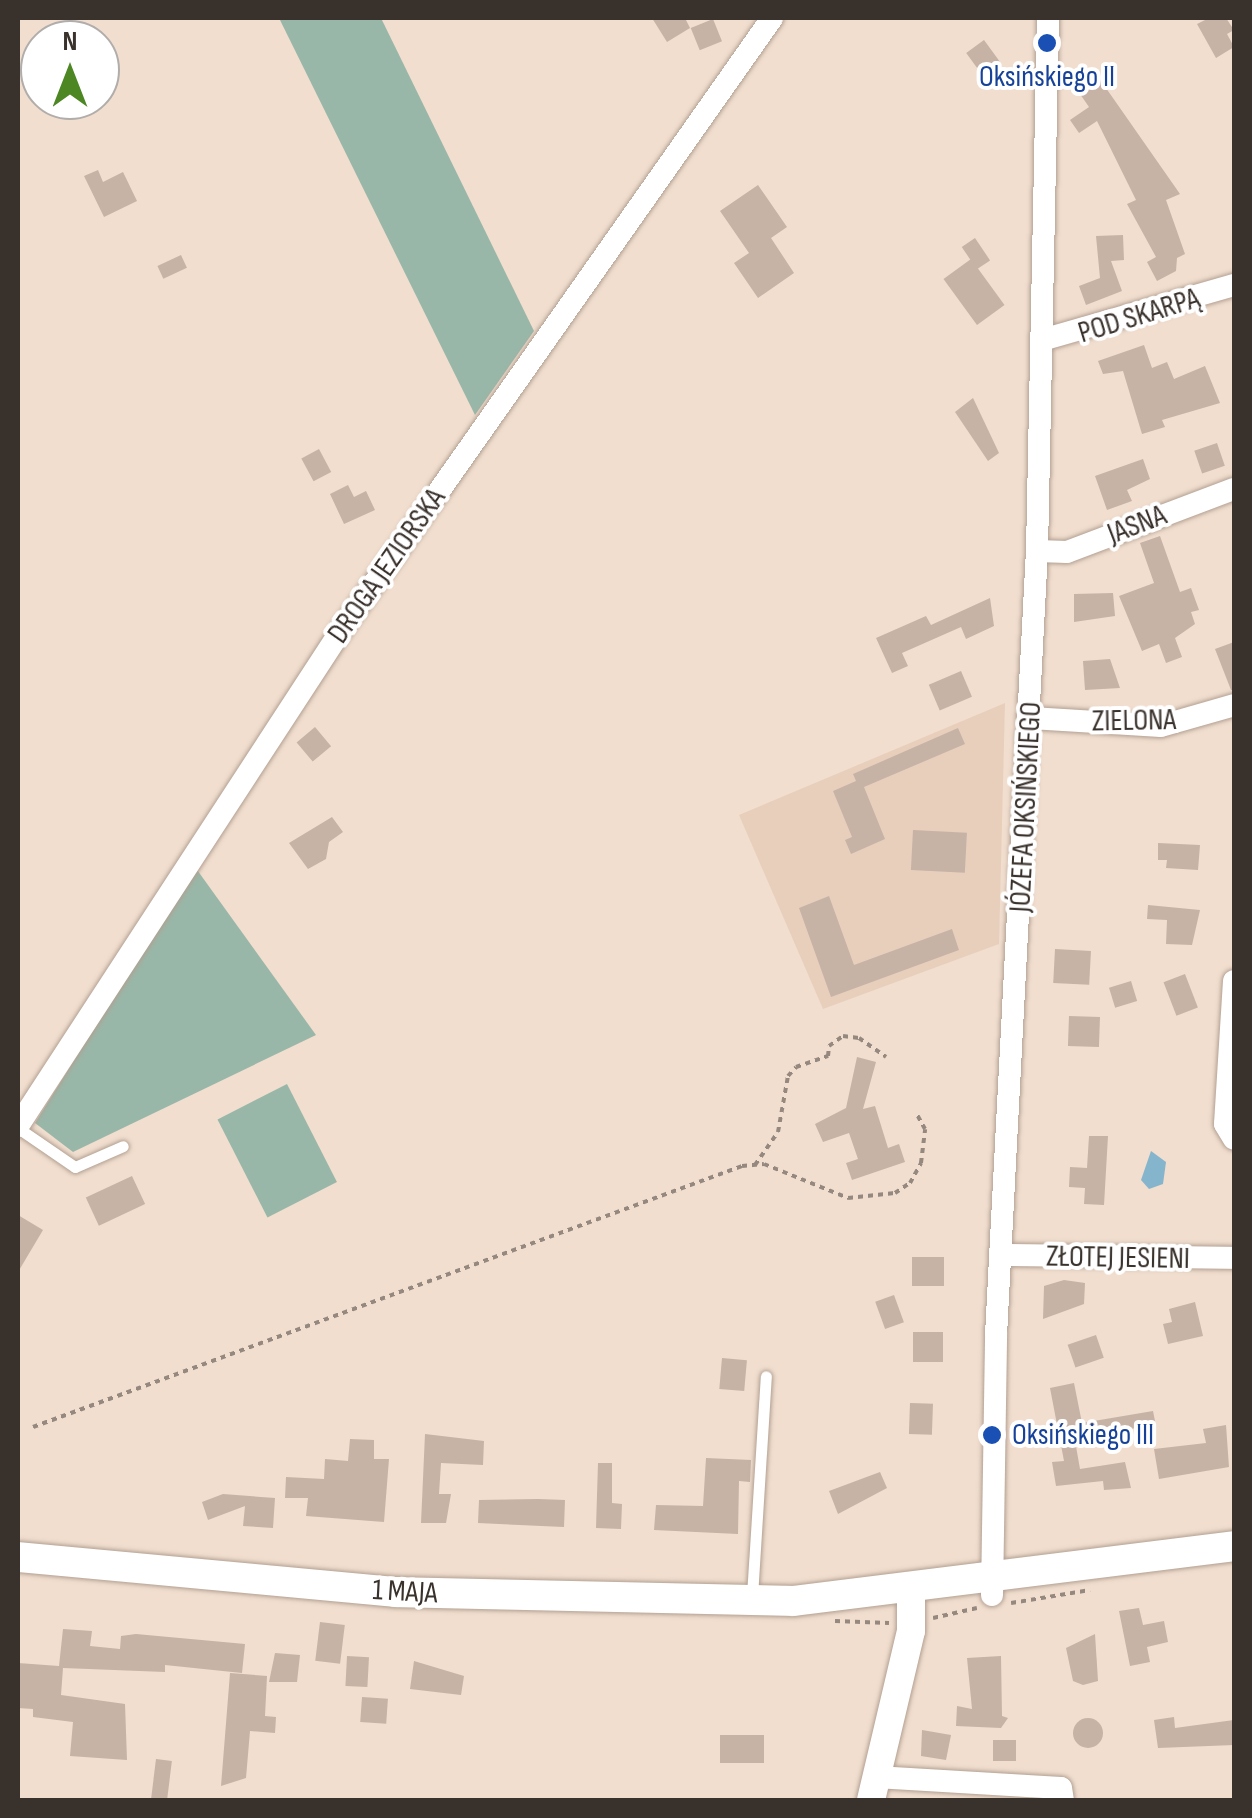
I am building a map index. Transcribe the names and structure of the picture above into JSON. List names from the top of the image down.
{
  "streets": {
    "main road": ["1 MAJA"],
    "street": [
      "POD SKARPĄ",
      "JASNA",
      "DROGA JEZIORSKA",
      "ZIELONA",
      "JÓZEFA OKSIŃSKIEGO",
      "ZŁOTEJ JESIENI"
    ]
  },
  "crossings": [
    ["POD SKARPĄ", "JÓZEFA OKSIŃSKIEGO"],
    ["JASNA", "JÓZEFA OKSIŃSKIEGO"],
    ["ZIELONA", "JÓZEFA OKSIŃSKIEGO"],
    ["JÓZEFA OKSIŃSKIEGO", "ZŁOTEJ JESIENI"],
    ["JÓZEFA OKSIŃSKIEGO", "1 MAJA"]
  ],
  "places": ["Oksińskiego II", "Oksińskiego III"],
  "north": "top"
}
